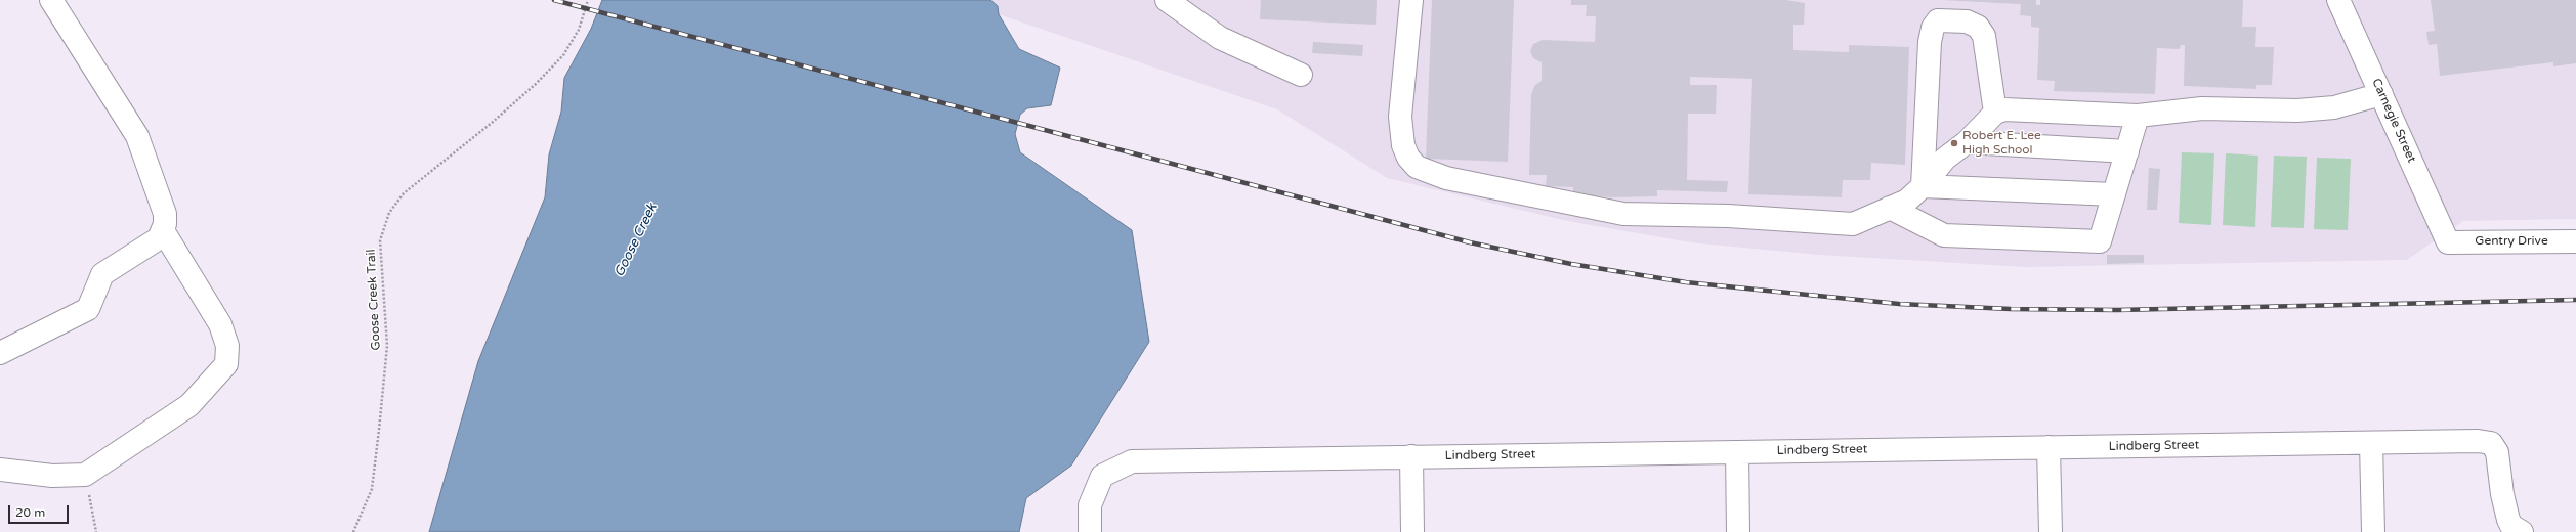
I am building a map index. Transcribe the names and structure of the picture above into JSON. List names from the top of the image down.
{
  "streets": {
    "street": ["Carnegie Street", "Gentry Drive", "Lindberg Street"],
    "path": ["Goose Creek Trail"]
  },
  "crossings": [
    ["Carnegie Street", "Gentry Drive"]
  ],
  "water": ["Goose Creek"],
  "places": ["Robert E. Lee High School"],
  "scale_bar": "20 m"
}
